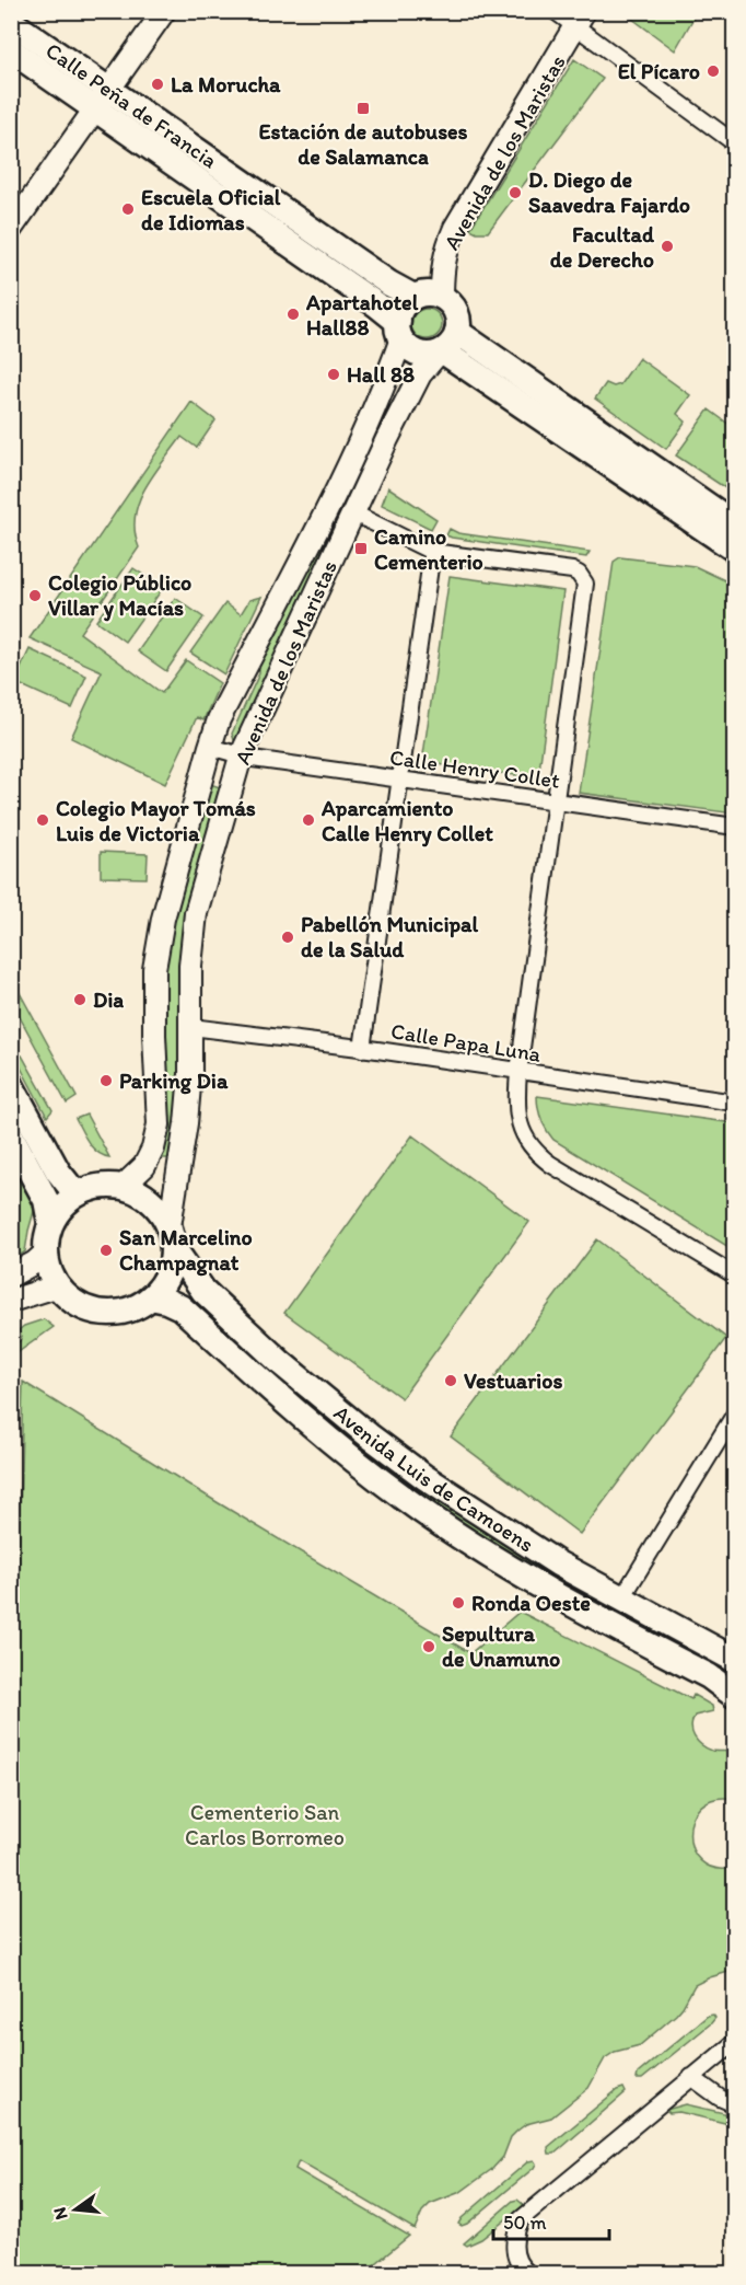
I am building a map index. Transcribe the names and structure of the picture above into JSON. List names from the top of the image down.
{
  "streets": {
    "main road": ["Calle Peña de Francia", "Avenida de los Maristas", "Avenida Luis de Camoens"],
    "street": ["Calle Henry Collet", "Calle Papa Luna"]
  },
  "crossings": [
    ["Calle Peña de Francia", "Avenida de los Maristas"],
    ["Avenida de los Maristas", "Calle Henry Collet"],
    ["Avenida de los Maristas", "Calle Papa Luna"],
    ["Avenida de los Maristas", "Avenida Luis de Camoens"]
  ],
  "parks": ["Cementerio San Carlos Borromeo"],
  "places": {
    "other": [
      "El Pícaro",
      "La Morucha",
      "D. Diego de Saavedra Fajardo",
      "Escuela Oficial de Idiomas",
      "Facultad de Derecho",
      "Apartahotel Hall88",
      "Hall 88",
      "Colegio Público Villar y Macías",
      "Colegio Mayor Tomás Luis de Victoria",
      "Aparcamiento Calle Henry Collet",
      "Pabellón Municipal de la Salud",
      "Dia",
      "Parking Dia",
      "San Marcelino Champagnat",
      "Vestuarios",
      "Ronda Oeste",
      "Sepultura de Unamuno"
    ],
    "transit": ["Estación de autobuses de Salamanca", "Camino Cementerio"]
  },
  "scale_bar": "50 m",
  "north": "left"
}
